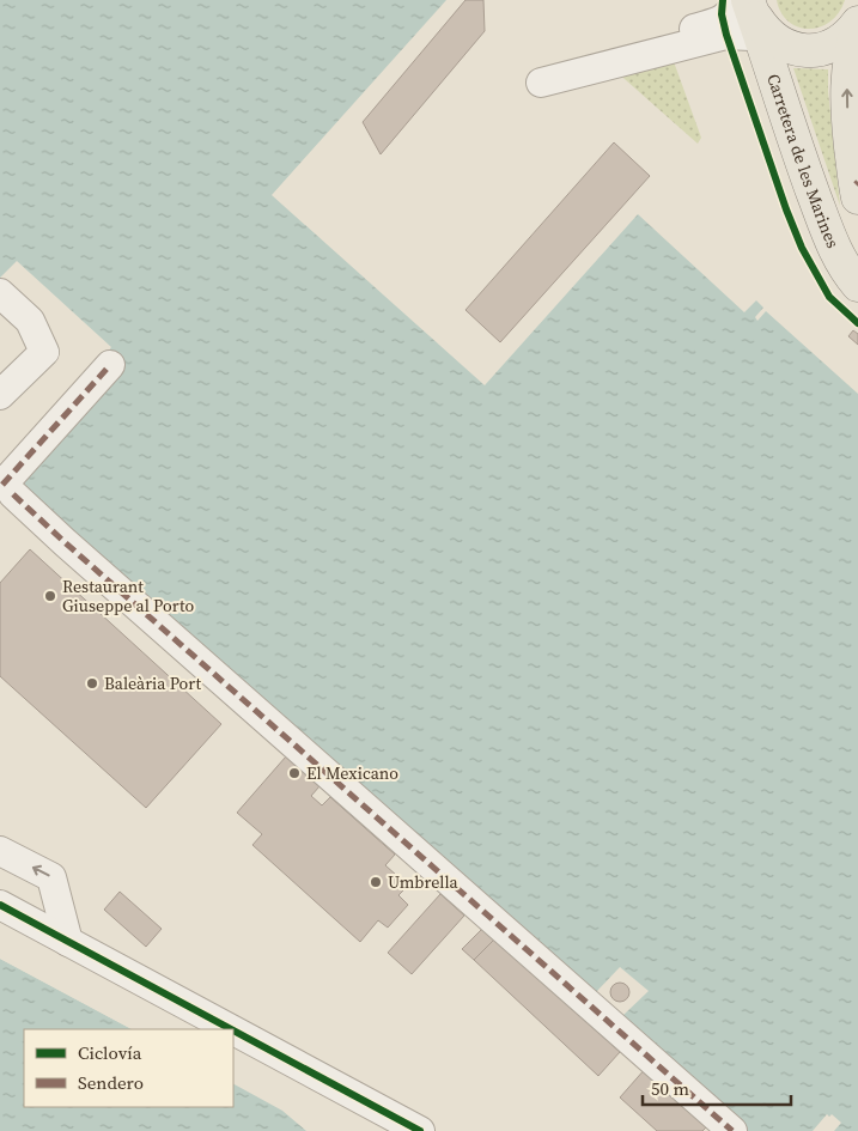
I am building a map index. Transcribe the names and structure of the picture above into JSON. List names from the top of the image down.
{
  "streets": {
    "main road": ["Carretera de les Marines"]
  },
  "places": [
    "Restaurant Giuseppe al Porto",
    "Baleària Port",
    "El Mexicano",
    "Umbrella"
  ],
  "legend": ["Ciclovía", "Sendero"],
  "scale_bar": "50 m"
}
